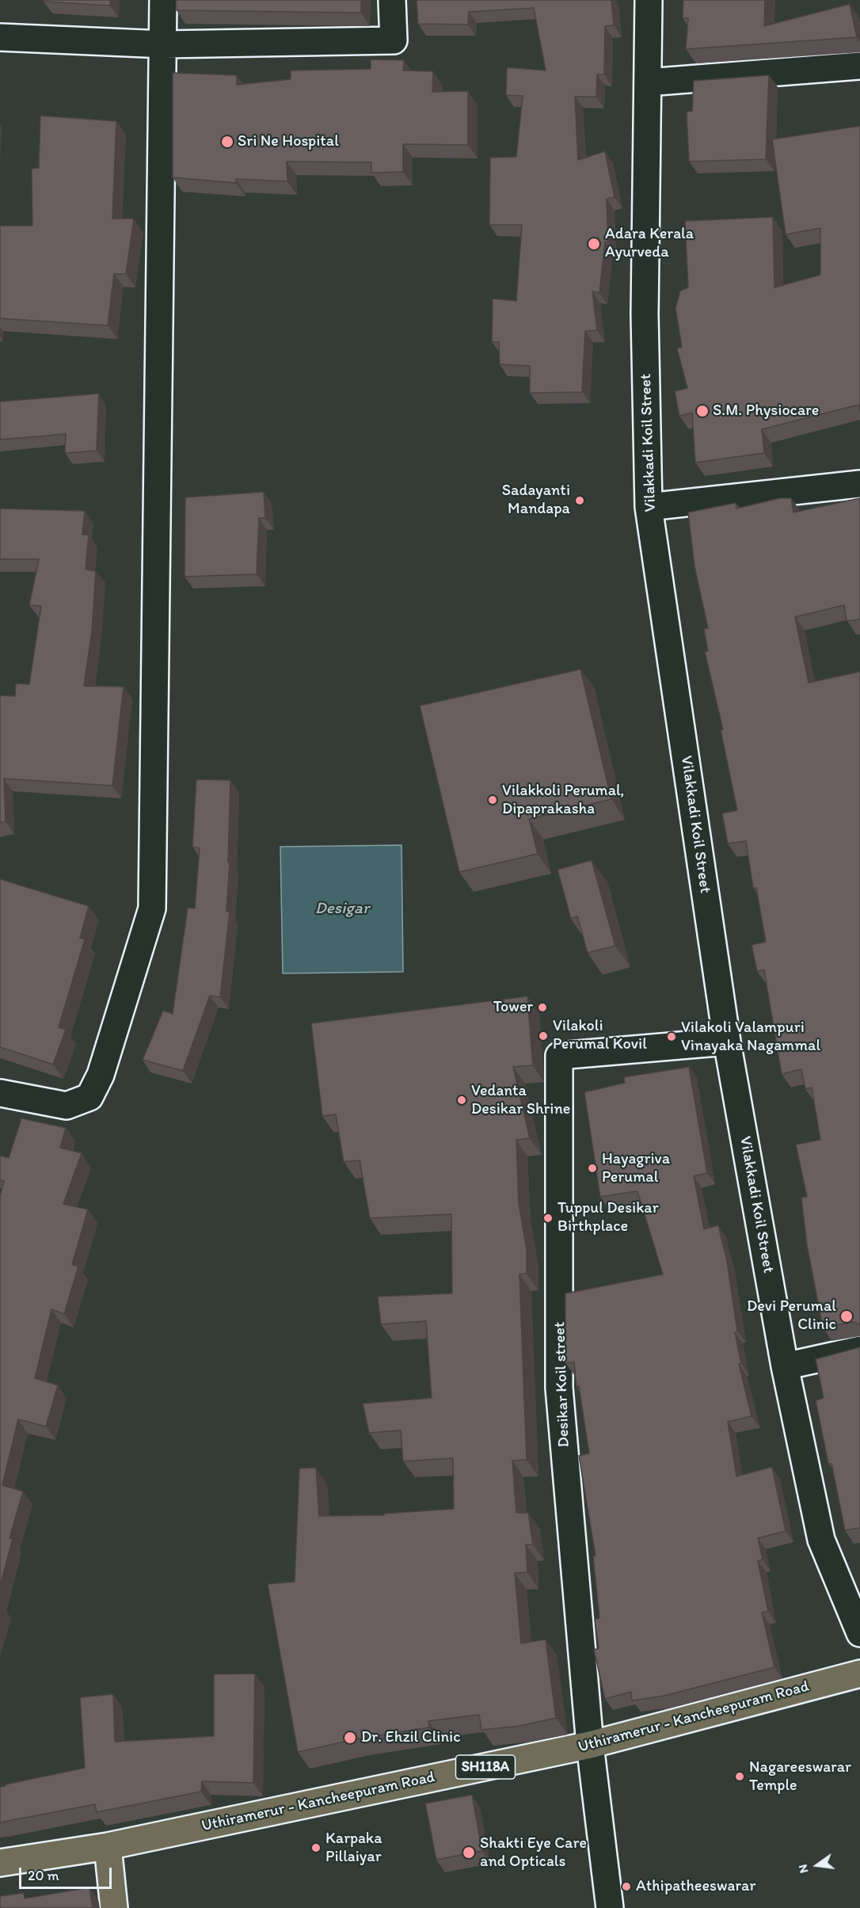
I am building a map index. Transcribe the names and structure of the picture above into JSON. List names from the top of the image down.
{
  "streets": {
    "main road": ["Uthiramerur - Kancheepuram Road", "SH118A"],
    "street": ["Vilakkadi Koil Street", "Desikar Koil street"]
  },
  "crossings": [
    ["Vilakkadi Koil Street", "Desikar Koil street"],
    ["Desikar Koil street", "Uthiramerur - Kancheepuram Road"]
  ],
  "water": ["Desigar"],
  "places": [
    "Sri Ne Hospital",
    "Adara Kerala Ayurveda",
    "S.M. Physiocare",
    "Sadayanti Mandapa",
    "Vilakkoli Perumal, Dipaprakasha",
    "Tower",
    "Vilakoli Perumal Kovil",
    "Vilakoli Valampuri Vinayaka Nagammal",
    "Vedanta Desikar Shrine",
    "Hayagriva Perumal",
    "Tuppul Desikar Birthplace",
    "Devi Perumal Clinic",
    "Dr. Ehzil Clinic",
    "Nagareeswarar Temple",
    "Karpaka Pillaiyar",
    "Shakti Eye Care and Opticals",
    "Athipatheeswarar"
  ],
  "scale_bar": "20 m",
  "north": "left"
}
